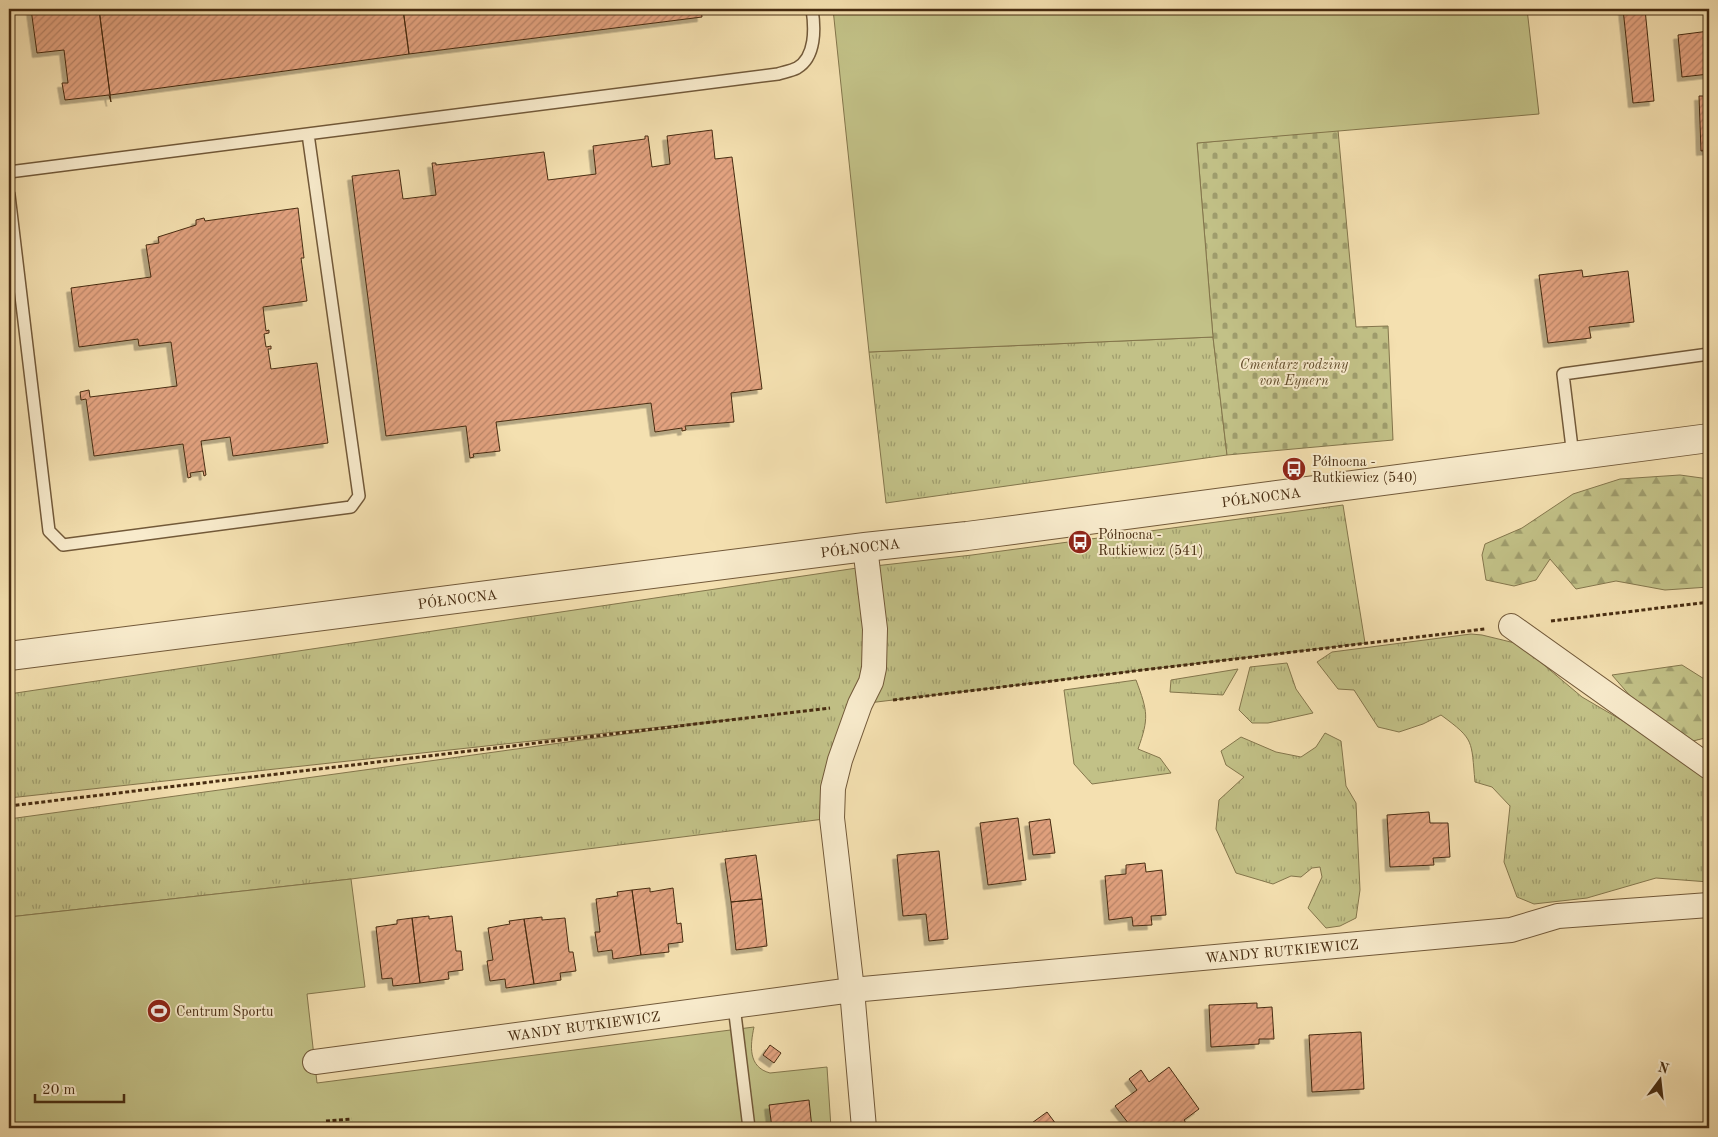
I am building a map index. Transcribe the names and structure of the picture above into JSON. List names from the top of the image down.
{
  "streets": {
    "street": ["PÓŁNOCNA", "WANDY RUTKIEWICZ"]
  },
  "parks": ["Cmentarz rodziny von Eynern"],
  "places": {
    "bus stop": ["Północna - Rutkiewicz (540)", "Północna - Rutkiewicz (541)"],
    "sports": ["Centrum Sportu"]
  },
  "scale_bar": "20 m",
  "north": "top"
}
